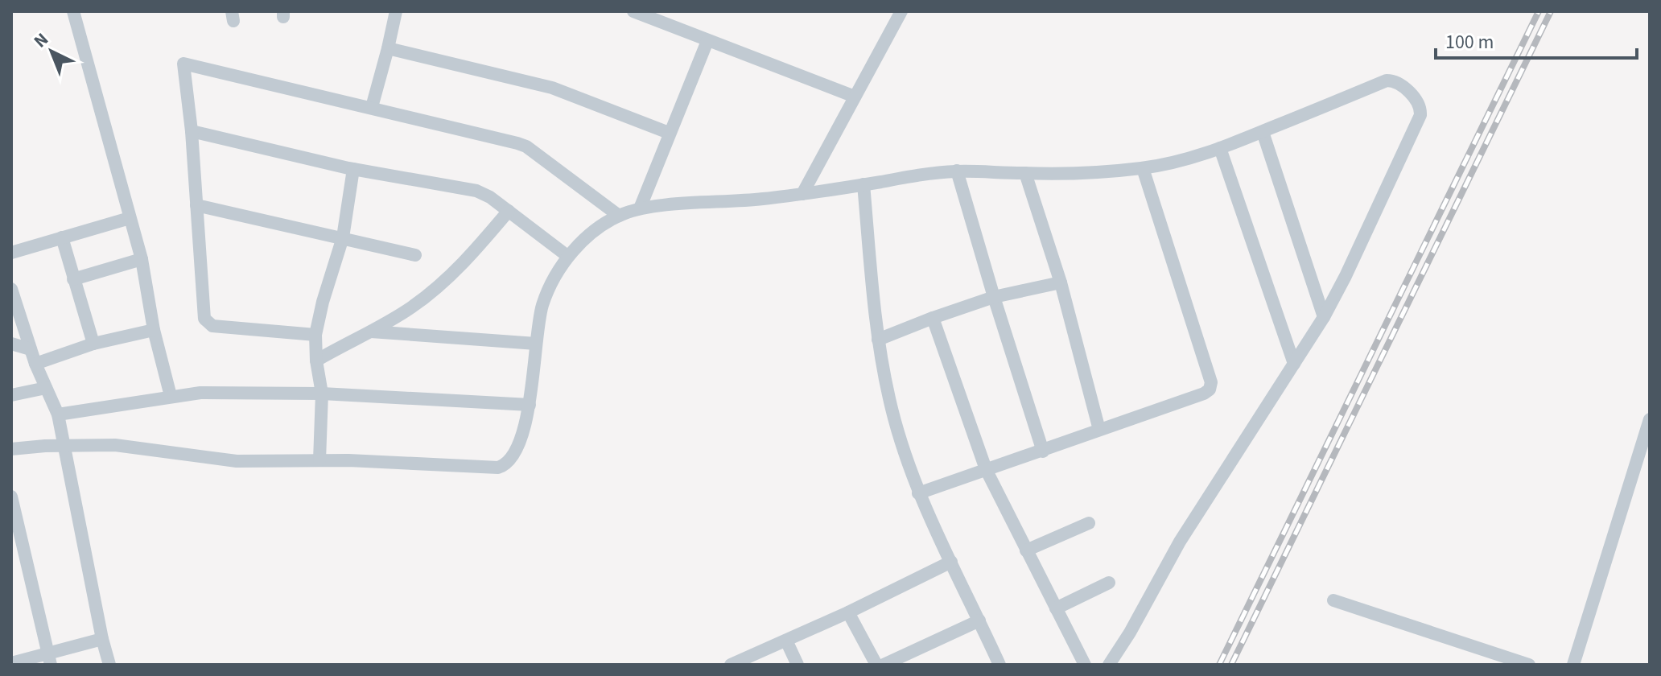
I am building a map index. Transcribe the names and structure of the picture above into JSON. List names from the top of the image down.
{
  "scale_bar": "100 m",
  "north": "top left"
}
